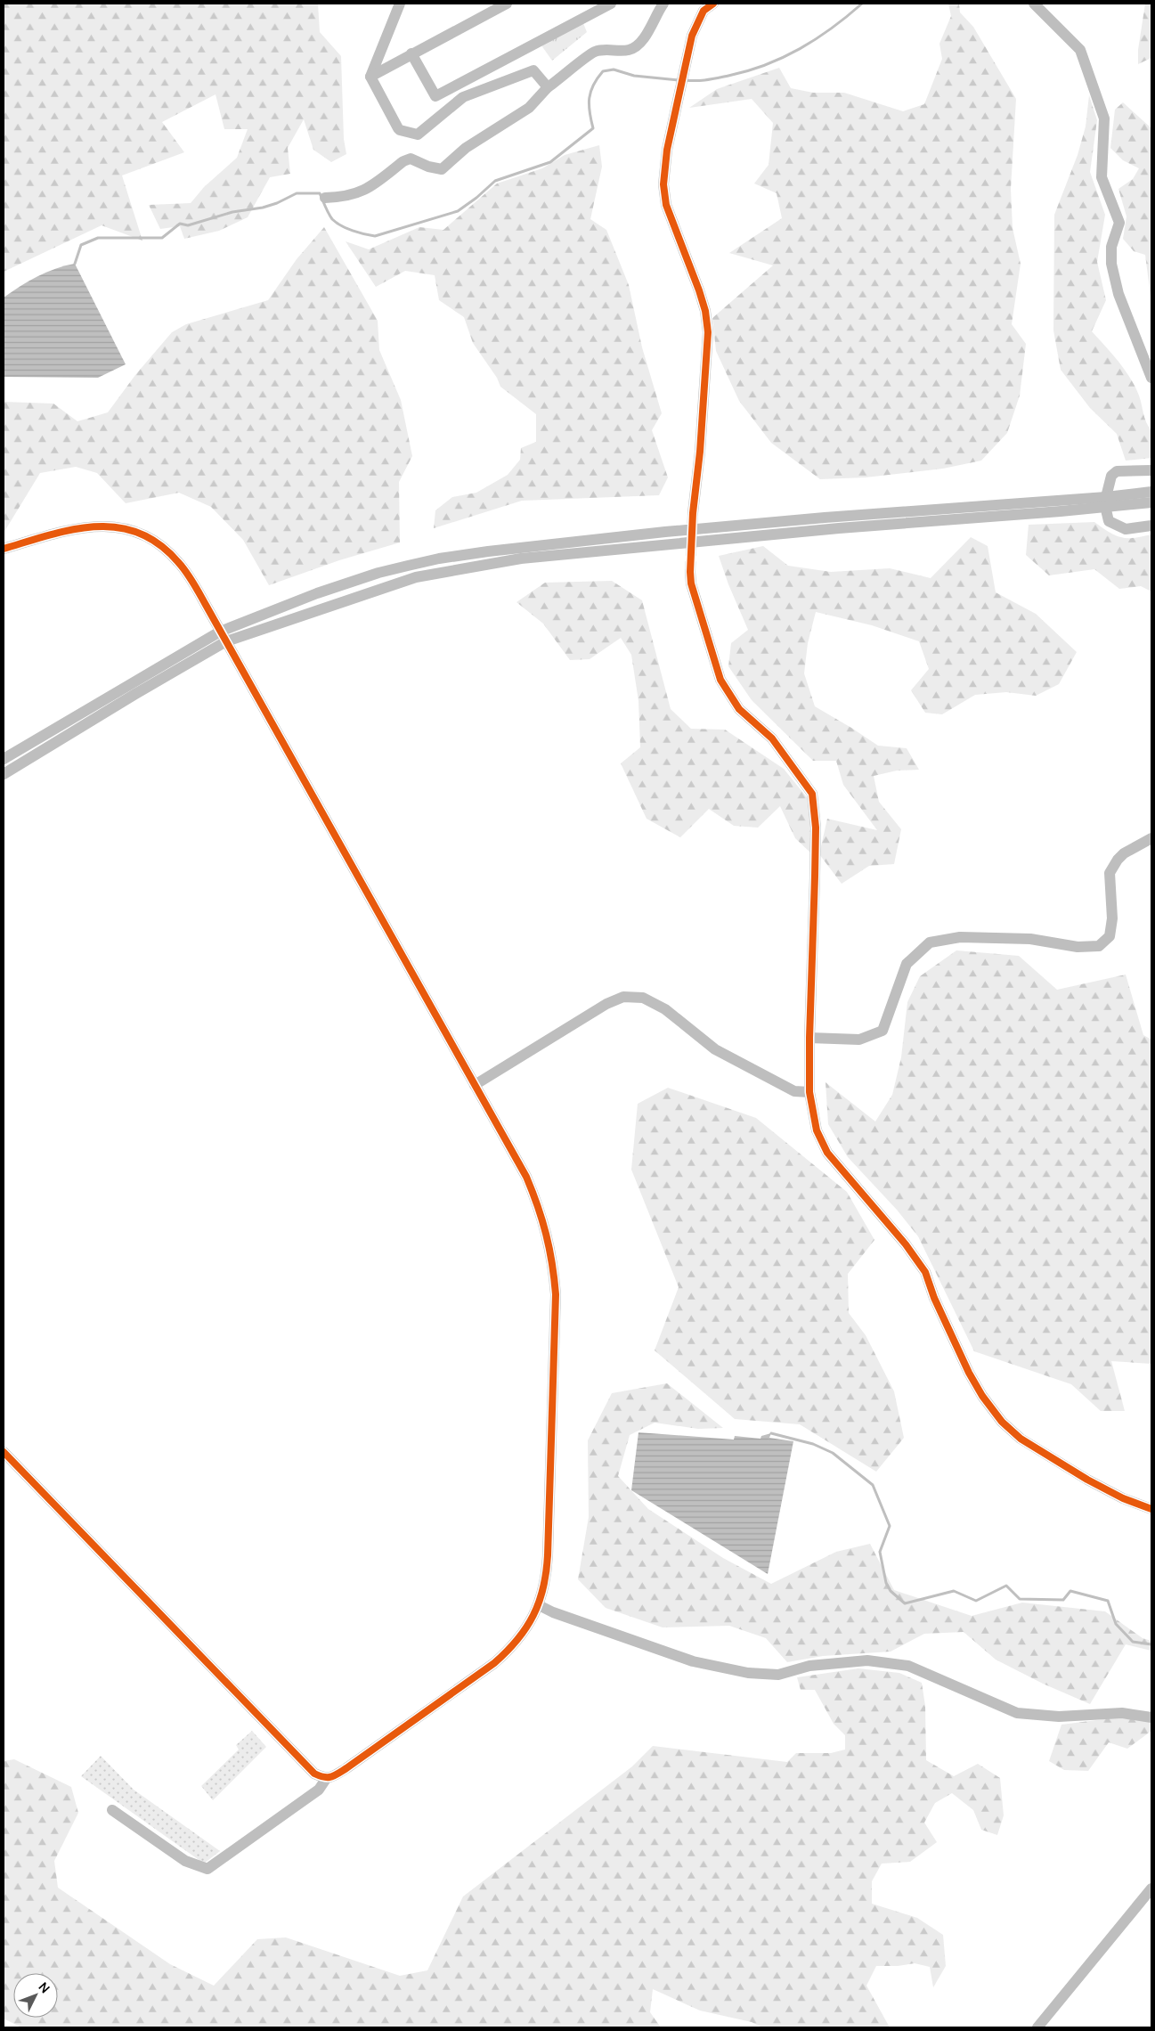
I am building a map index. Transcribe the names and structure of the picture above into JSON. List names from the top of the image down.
{
  "north": "top right"
}
